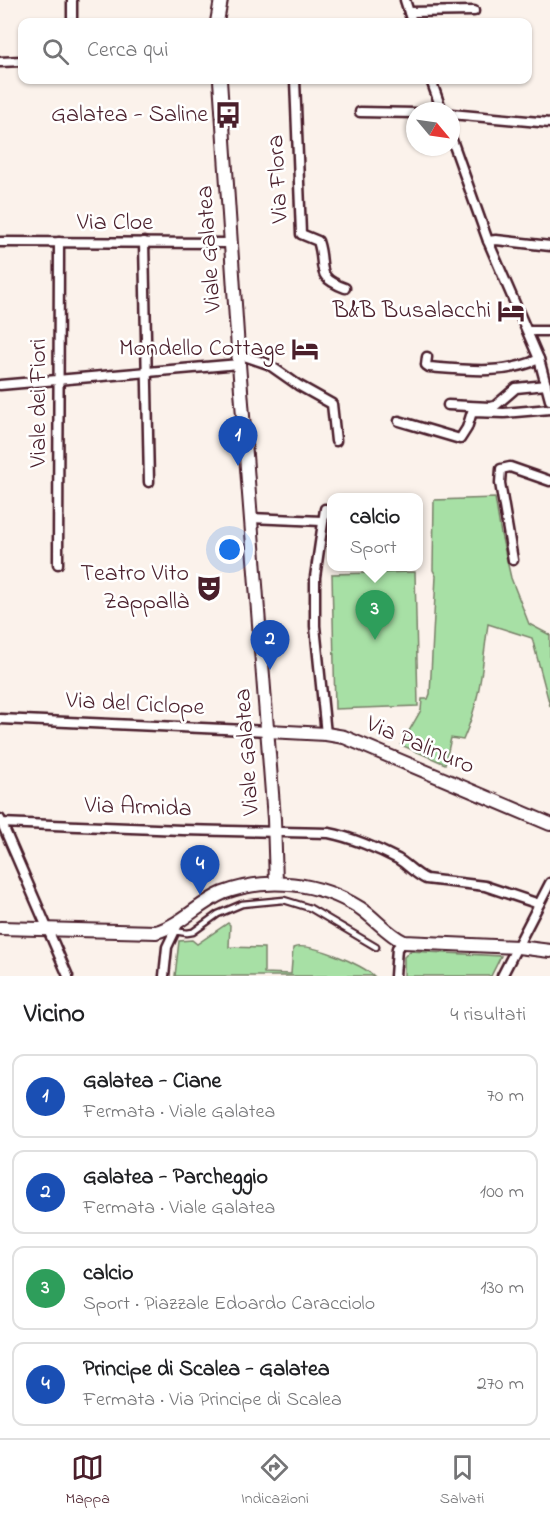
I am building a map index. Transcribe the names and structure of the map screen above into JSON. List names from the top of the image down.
{
  "streets": {
    "main road": ["Viale Galatea", "Via Palinuro"],
    "street": [
      "Via Flora",
      "Via Cloe",
      "Viale dei Fiori",
      "Via del Ciclope",
      "Via Armida"
    ]
  },
  "crossings": [
    ["Via Cloe", "Viale Galatea"],
    ["Via Cloe", "Viale dei Fiori"],
    ["Viale Galatea", "Via del Ciclope"],
    ["Viale Galatea", "Via Palinuro"],
    ["Viale Galatea", "Via Armida"],
    ["Via del Ciclope", "Via Palinuro"]
  ],
  "places": {
    "bus stop": ["Galatea - Saline"],
    "hotel": ["B&B Busalacchi", "Mondello Cottage"],
    "theatre": ["Teatro Vito Zappallà"]
  },
  "north": "bottom right",
  "page": {
    "search": "Cerca qui",
    "pins": [
      "1",
      "3",
      "2",
      "4"
    ],
    "popup": ["calcio", "Sport"],
    "heading": ["Vicino", "4 risultati"],
    "list": [
      {
        "mark": "1",
        "name": "Galatea - Ciane",
        "note": "Fermata · Viale Galatea",
        "value": "70 m"
      },
      {
        "mark": "2",
        "name": "Galatea - Parcheggio",
        "note": "Fermata · Viale Galatea",
        "value": "100 m"
      },
      {
        "mark": "3",
        "name": "calcio",
        "note": "Sport · Piazzale Edoardo Caracciolo",
        "value": "130 m"
      },
      {
        "mark": "4",
        "name": "Principe di Scalea - Galatea",
        "note": "Fermata · Via Principe di Scalea",
        "value": "270 m"
      }
    ],
    "nav": ["Mappa", "Indicazioni", "Salvati"]
  }
}
